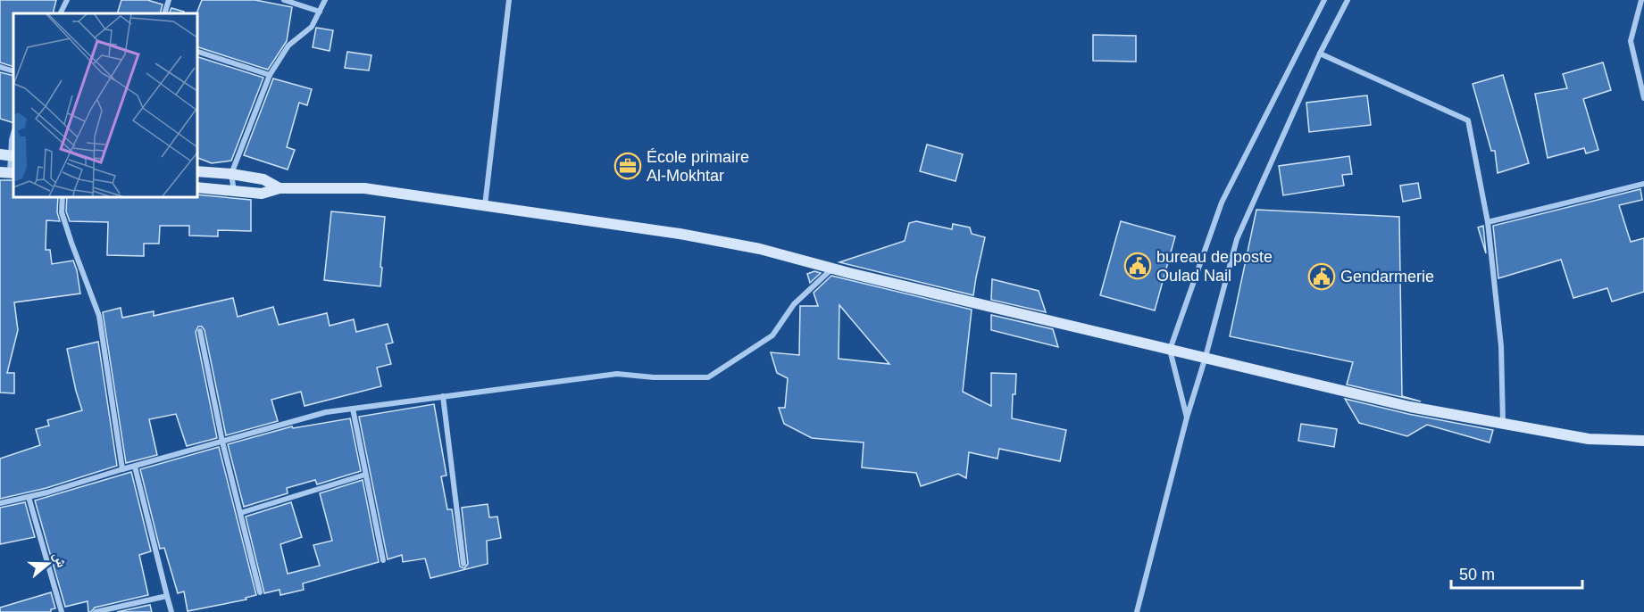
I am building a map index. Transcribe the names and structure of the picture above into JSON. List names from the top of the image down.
{
  "places": {
    "office": ["École primaire Al-Mokhtar"],
    "public building": ["bureau de poste Oulad Nail", "Gendarmerie"]
  },
  "scale_bar": "50 m",
  "north": "right"
}
